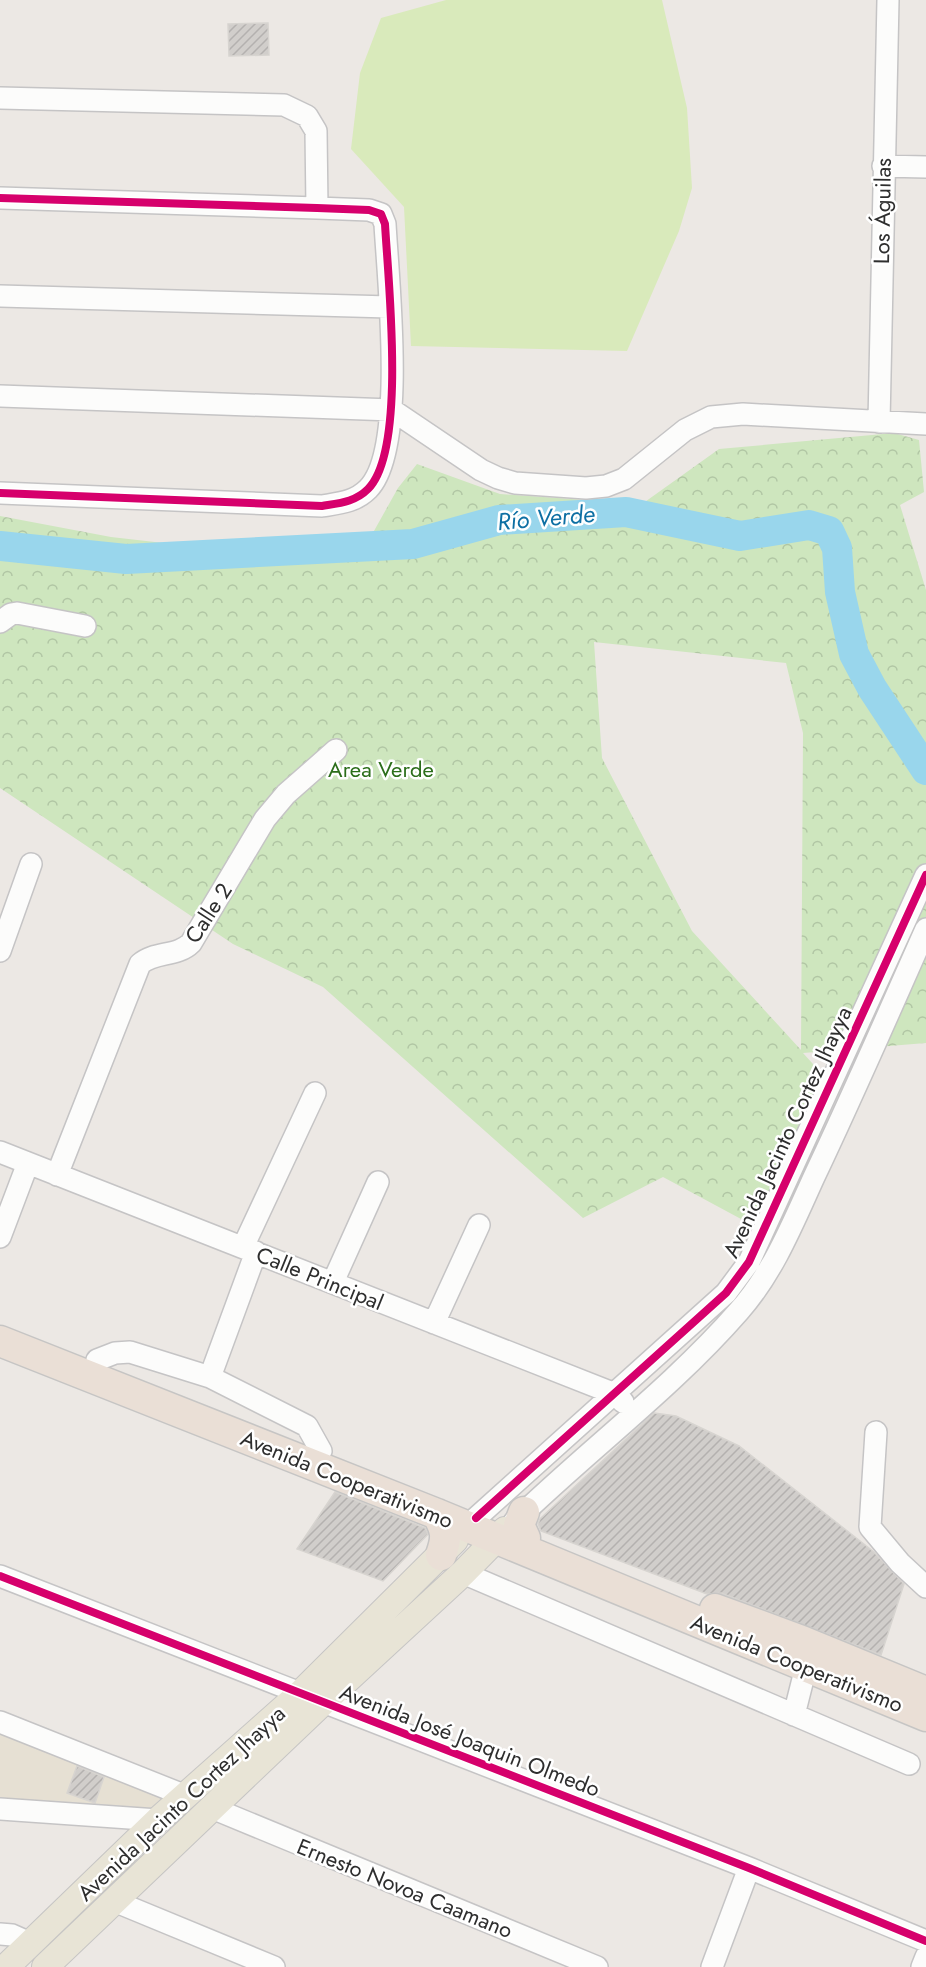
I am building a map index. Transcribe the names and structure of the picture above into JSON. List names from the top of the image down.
{
  "streets": {
    "highway": ["Avenida Cooperativismo"],
    "main road": ["Avenida Jacinto Cortez Jhayya"],
    "street": [
      "Los Águilas",
      "Calle 2",
      "Calle Principal",
      "Avenida José Joaquin Olmedo",
      "Ernesto Novoa Caamano"
    ]
  },
  "crossings": [
    ["Calle 2", "Calle Principal"],
    ["Avenida Jacinto Cortez Jhayya", "Calle Principal"],
    ["Avenida Jacinto Cortez Jhayya", "Avenida Cooperativismo"],
    ["Avenida Jacinto Cortez Jhayya", "Avenida José Joaquin Olmedo"],
    ["Avenida Jacinto Cortez Jhayya", "Ernesto Novoa Caamano"]
  ],
  "water": ["Río Verde"],
  "parks": ["Area Verde"]
}
